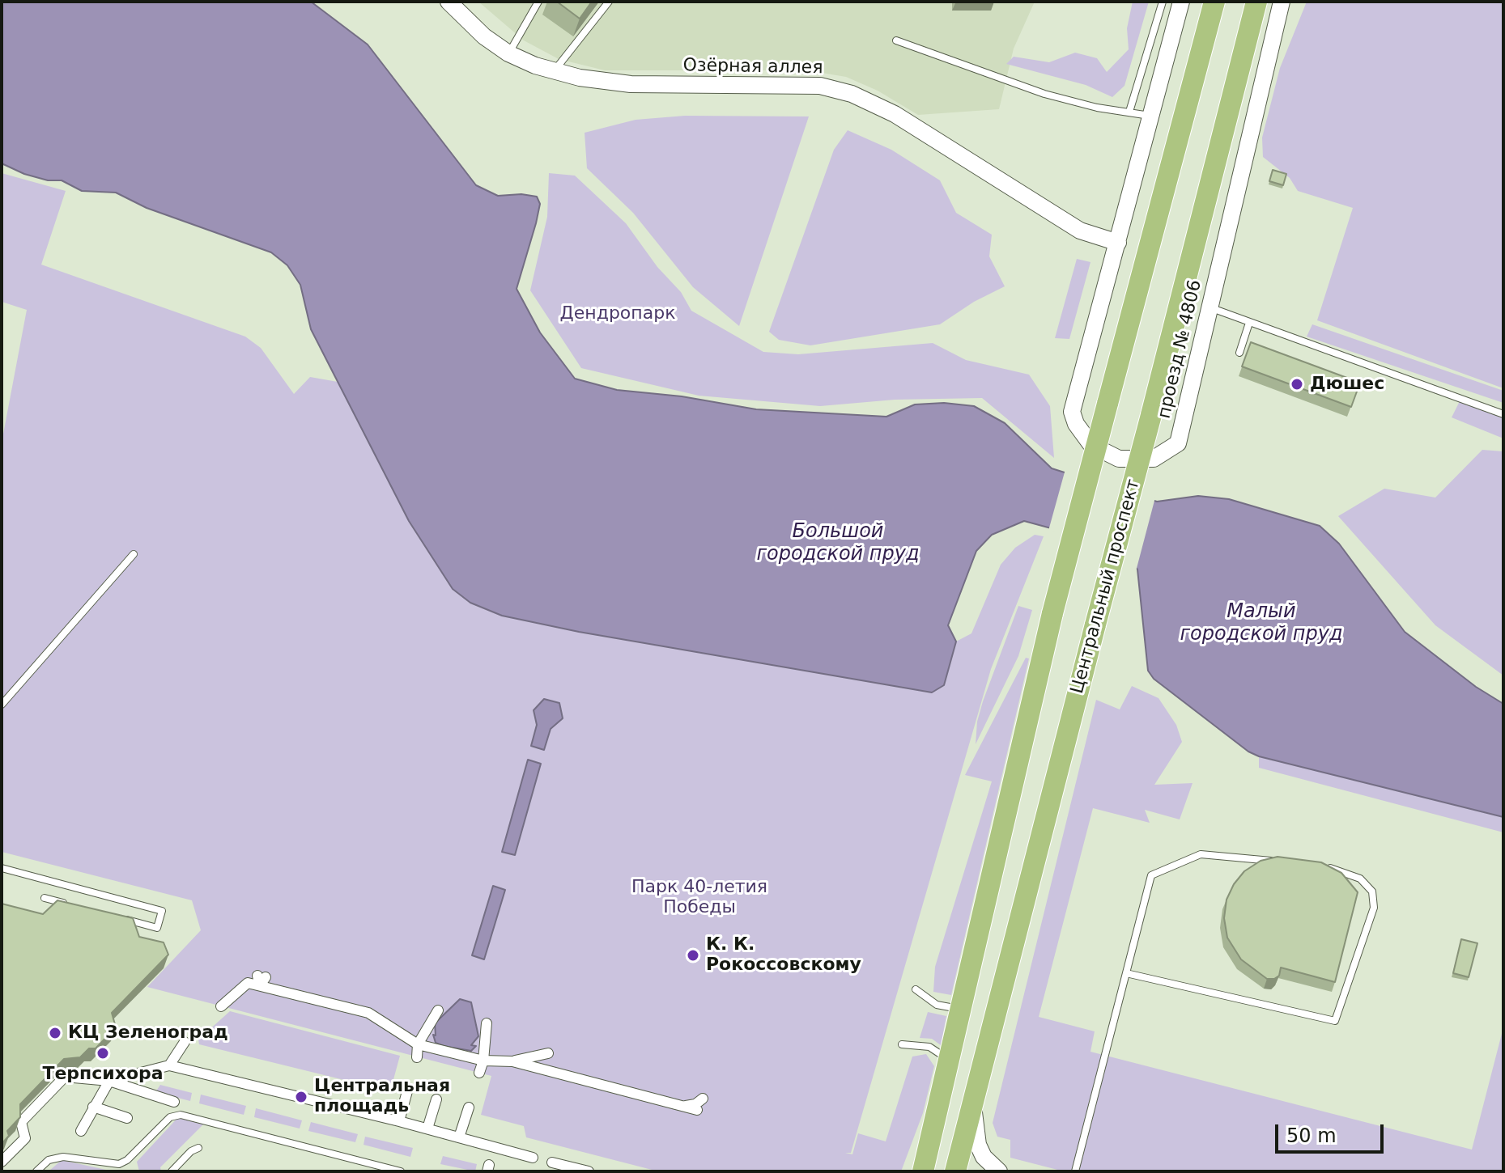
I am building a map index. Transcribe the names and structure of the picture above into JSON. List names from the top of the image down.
{
  "streets": {
    "main road": ["Центральный проспект"],
    "street": ["Озёрная аллея", "проезд № 4806"]
  },
  "crossings": [
    ["Озёрная аллея", "проезд № 4806"]
  ],
  "water": ["Большой городской пруд", "Малый городской пруд"],
  "parks": ["Дендропарк", "Парк 40-летия Победы"],
  "places": [
    "Дюшес",
    "К. К. Рокоссовскому",
    "КЦ Зеленоград",
    "Терпсихора",
    "Центральная площадь"
  ],
  "scale_bar": "50 m"
}
